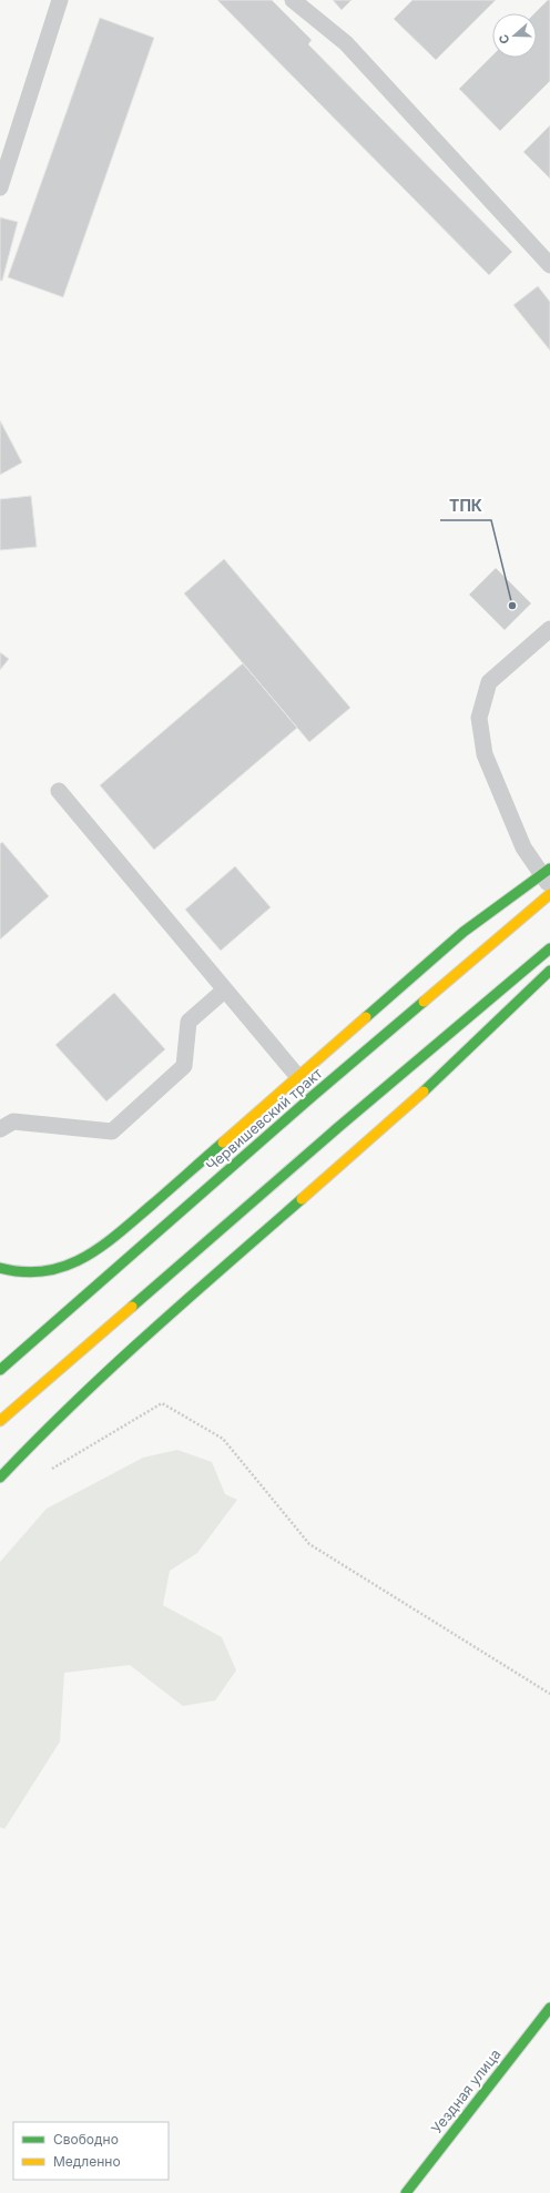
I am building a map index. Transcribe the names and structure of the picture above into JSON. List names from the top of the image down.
{
  "streets": {
    "main road": ["Червишевский тракт", "Уездная улица"]
  },
  "places": ["ТПК"],
  "legend": ["Свободно", "Медленно"],
  "north": "left"
}
